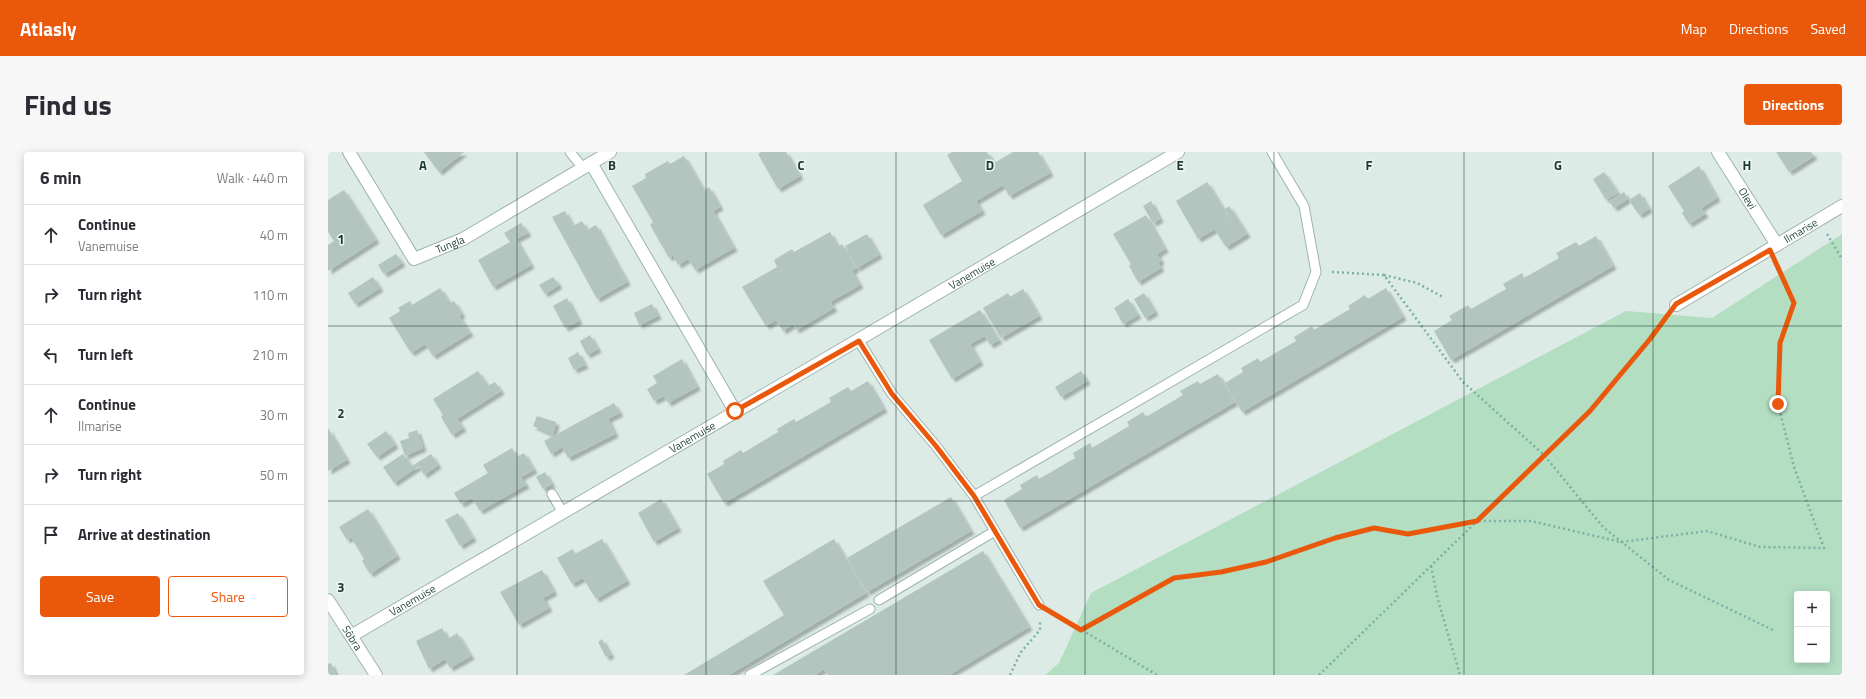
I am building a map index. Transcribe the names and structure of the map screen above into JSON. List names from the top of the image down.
{
  "streets": {
    "street": [
      "Olevi",
      "Ilmarise",
      "Tungla",
      "Vanemuise",
      "Sõbra"
    ]
  },
  "crossings": [
    ["Olevi", "Ilmarise"],
    ["Vanemuise", "Sõbra"]
  ],
  "page": {
    "header": "Atlasly",
    "nav": ["Map", "Directions", "Saved"],
    "title": "Find us",
    "buttons": [
      "Directions",
      ["Save", "Share"]
    ],
    "heading": ["6 min", "Walk · 440 m"],
    "list": [
      ["Continue", "Vanemuise", "40 m"],
      ["Turn right", "110 m"],
      ["Turn left", "210 m"],
      ["Continue", "Ilmarise", "30 m"],
      ["Turn right", "50 m"],
      "Arrive at destination"
    ],
    "map_buttons": ["+", "−"]
  },
  "grid": {
    "columns": [
      "A",
      "B",
      "C",
      "D",
      "E",
      "F",
      "G",
      "H"
    ],
    "rows": ["1", "2", "3"]
  }
}
